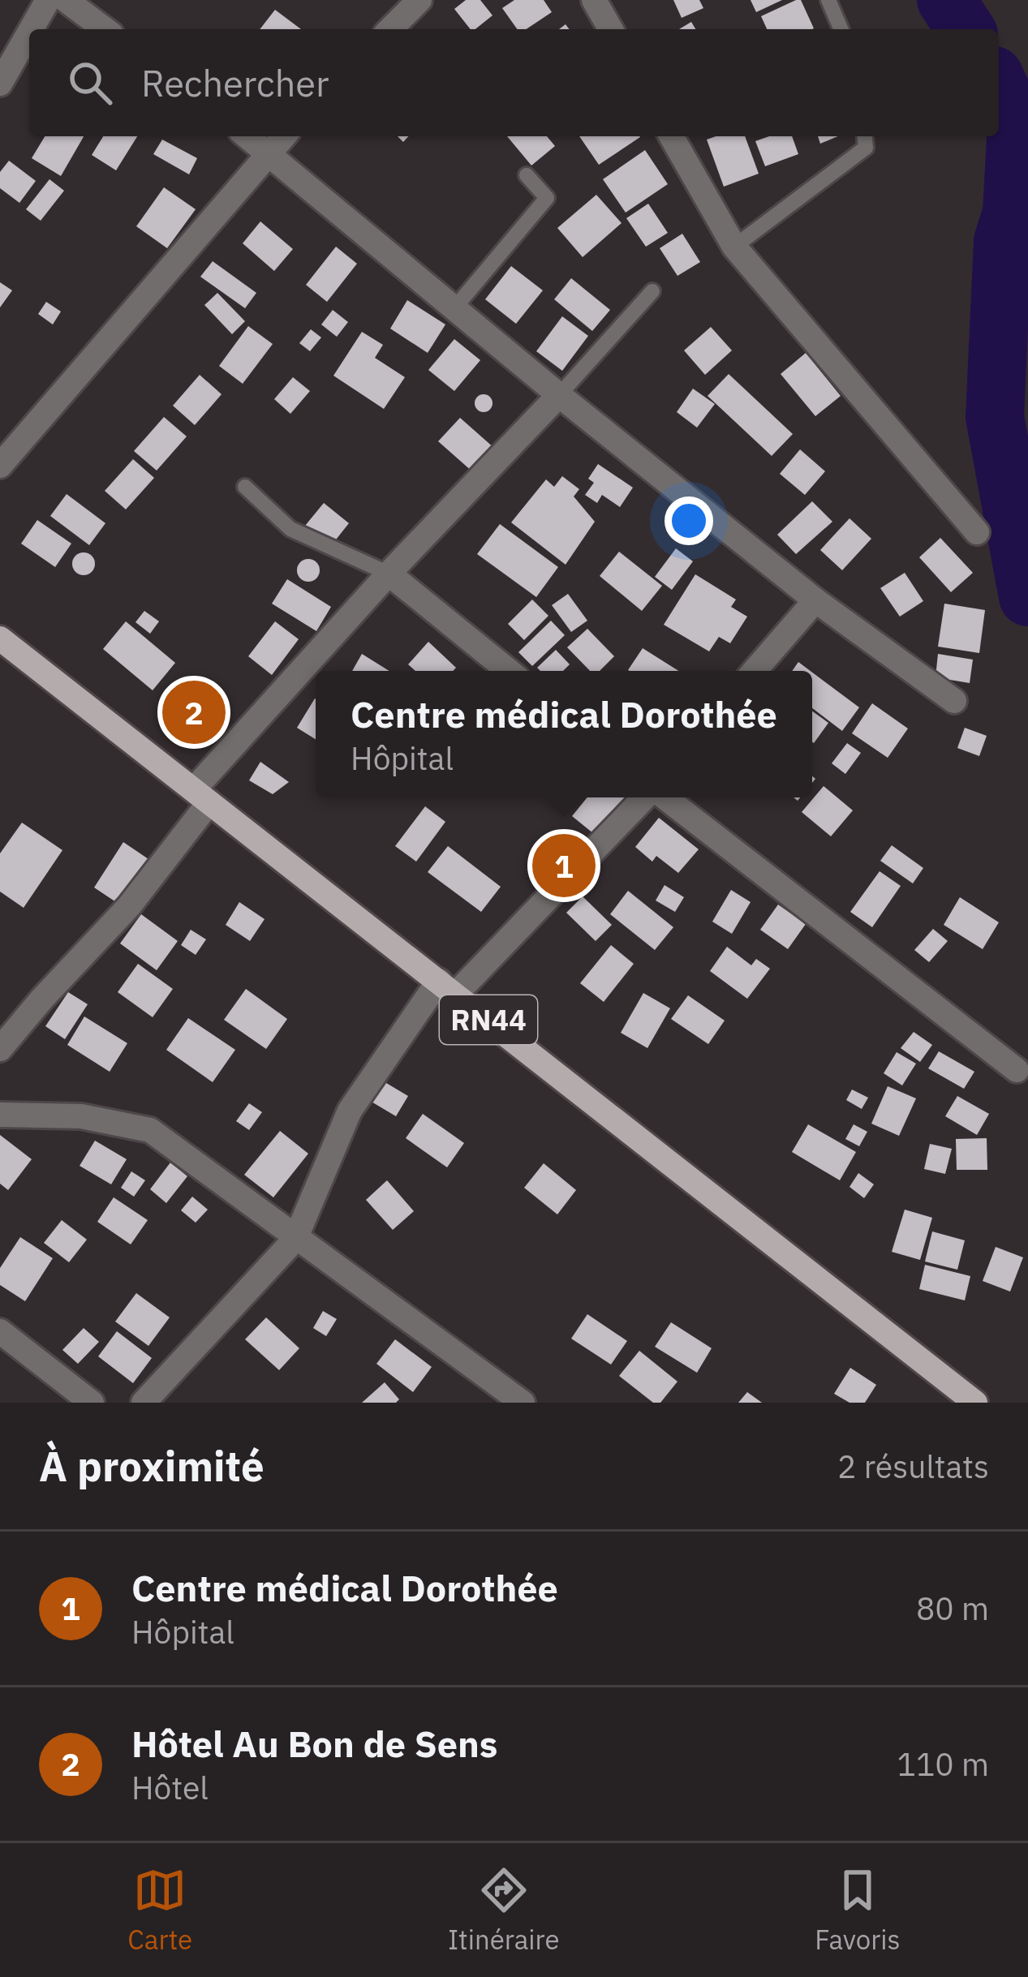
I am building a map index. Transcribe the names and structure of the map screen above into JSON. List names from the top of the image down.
{
  "streets": {
    "main road": ["RN44"]
  },
  "page": {
    "search": "Rechercher",
    "popup": ["Centre médical Dorothée", "Hôpital"],
    "pins": ["2", "1"],
    "heading": ["À proximité", "2 résultats"],
    "list": [
      {
        "mark": "1",
        "name": "Centre médical Dorothée",
        "note": "Hôpital",
        "value": "80 m"
      },
      {
        "mark": "2",
        "name": "Hôtel Au Bon de Sens",
        "note": "Hôtel",
        "value": "110 m"
      }
    ],
    "nav": ["Carte", "Itinéraire", "Favoris"]
  }
}
